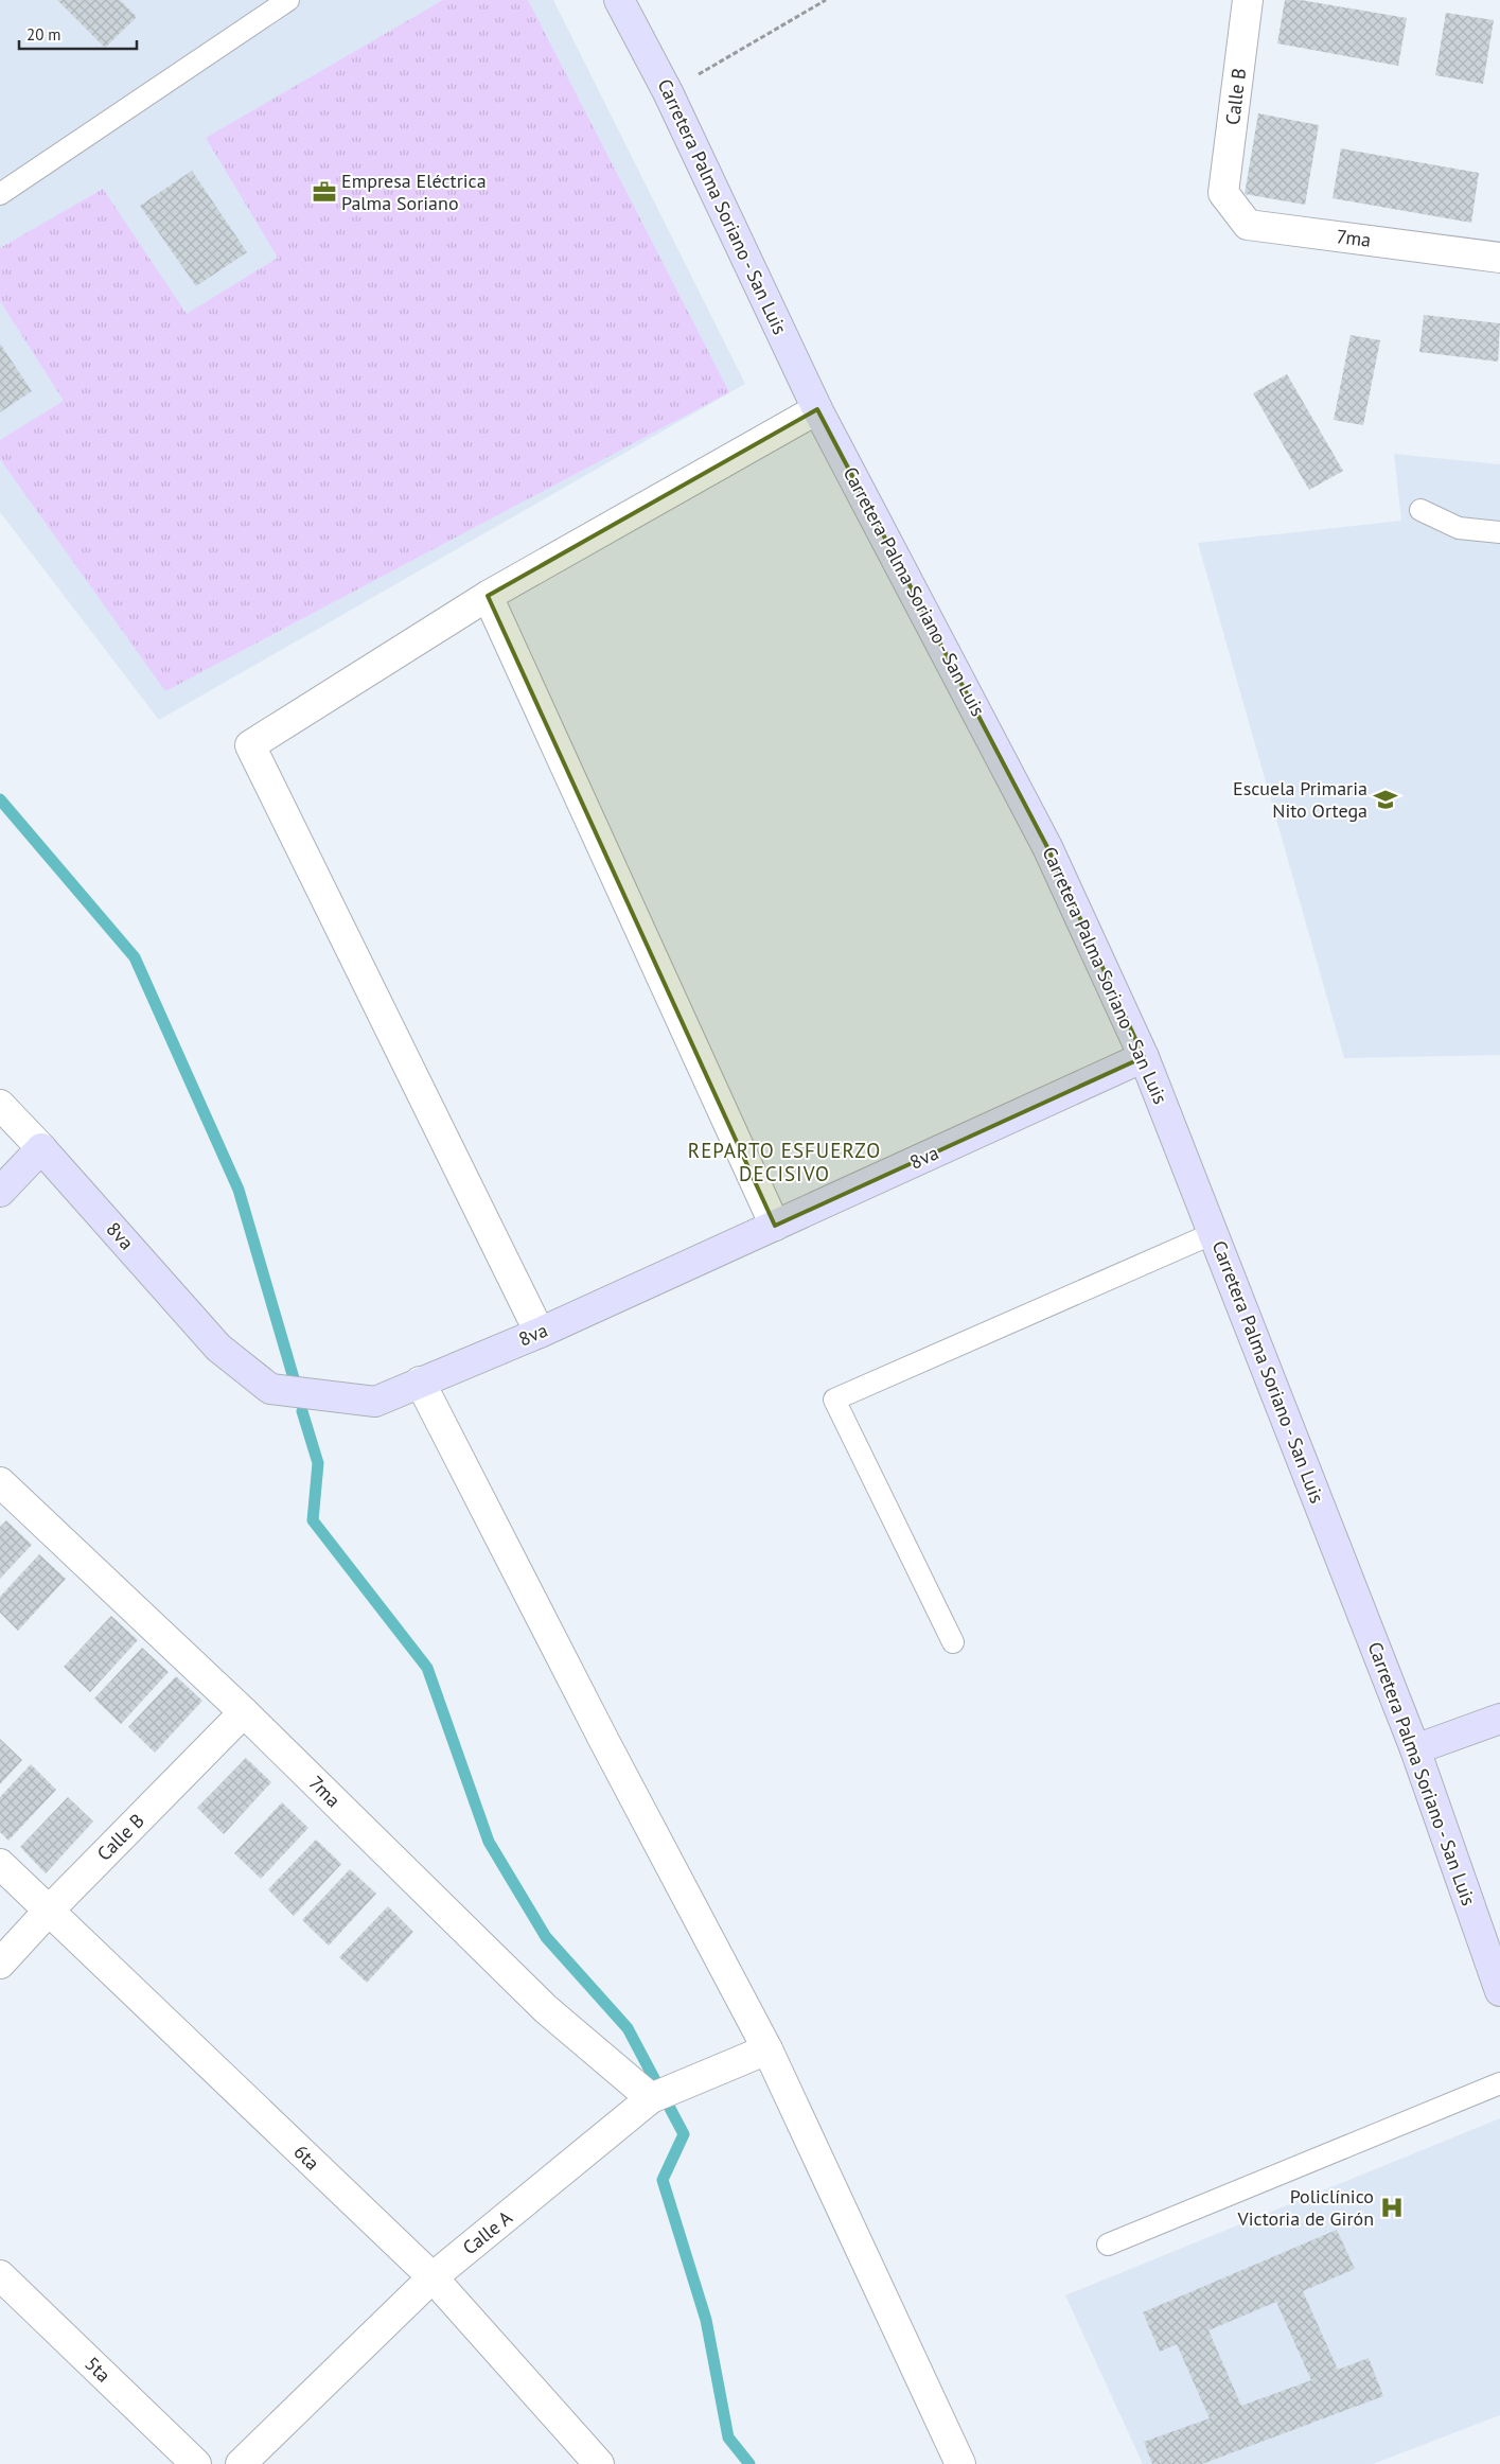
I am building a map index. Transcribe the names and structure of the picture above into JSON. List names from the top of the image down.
{
  "streets": {
    "main road": ["Carretera Palma Soriano - San Luis", "8va"],
    "street": [
      "Calle B",
      "7ma",
      "6ta",
      "Calle A",
      "5ta"
    ]
  },
  "crossings": [
    ["Calle B", "7ma"],
    ["Calle B", "6ta"],
    ["Carretera Palma Soriano - San Luis", "8va"],
    ["7ma", "Calle A"],
    ["6ta", "Calle A"]
  ],
  "districts": ["REPARTO ESFUERZO DECISIVO"],
  "places": {
    "office": ["Empresa Eléctrica Palma Soriano"],
    "school or university": ["Escuela Primaria Nito Ortega"],
    "hospital": ["Policlínico Victoria de Girón"]
  },
  "scale_bar": "20 m"
}
